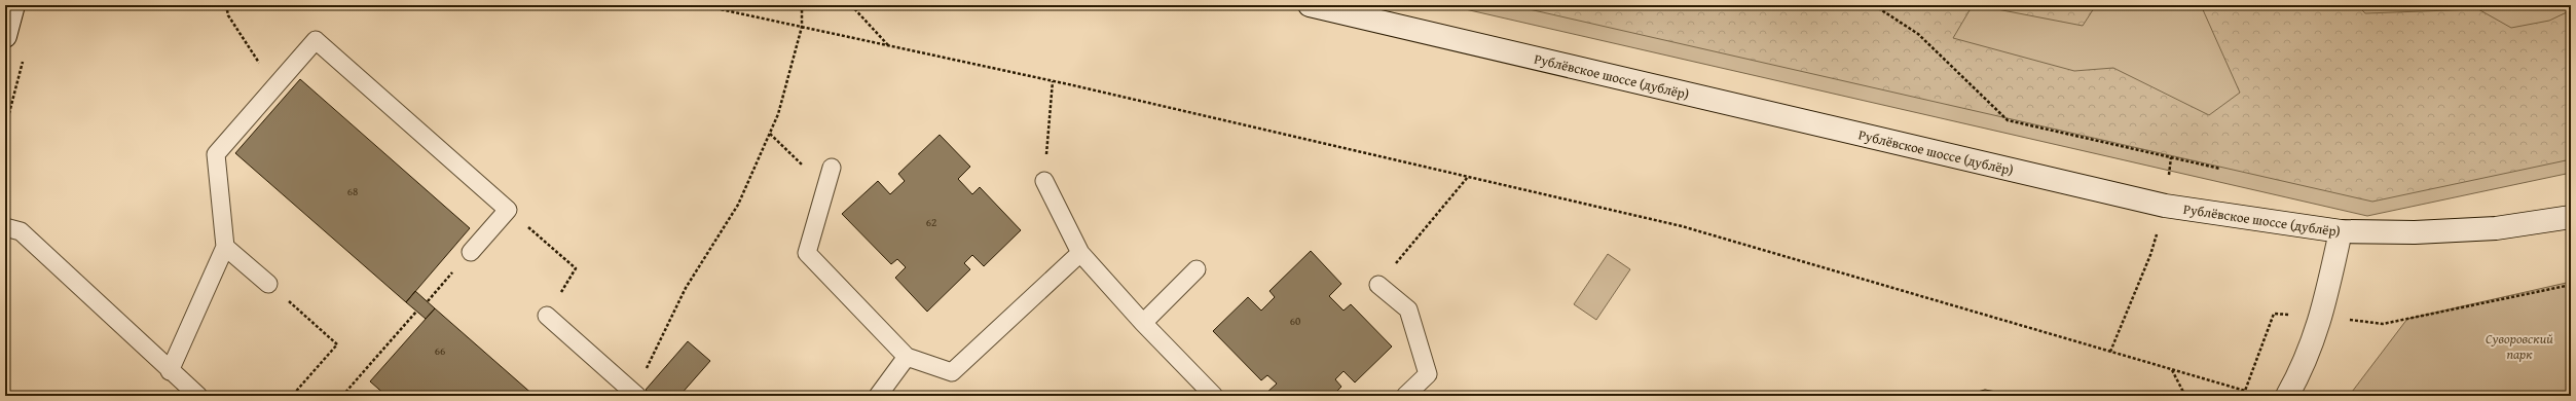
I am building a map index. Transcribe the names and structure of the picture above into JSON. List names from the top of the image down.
{
  "streets": {
    "street": ["Рублёвское шоссе (дублёр)"]
  },
  "parks": ["Суворовский парк"],
  "house_numbers": [
    "68",
    "62",
    "60",
    "66"
  ]
}
